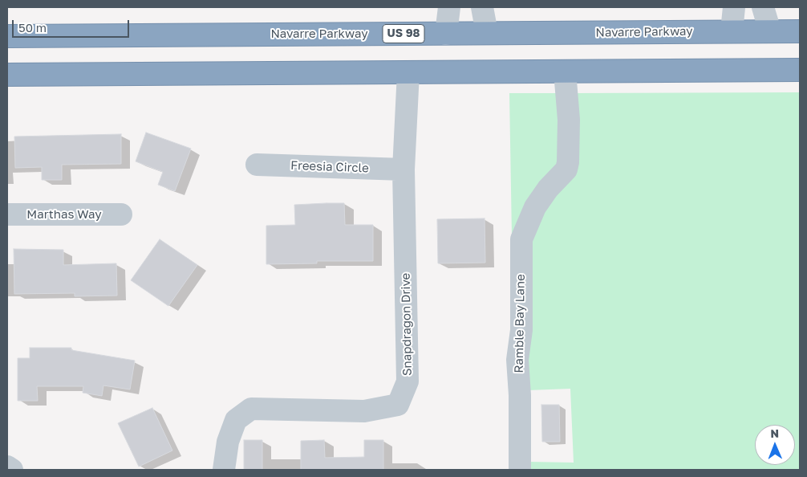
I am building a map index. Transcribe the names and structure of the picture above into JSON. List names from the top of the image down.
{
  "streets": {
    "highway": ["Navarre Parkway", "US 98"],
    "street": [
      "Freesia Circle",
      "Marthas Way",
      "Ramble Bay Lane",
      "Snapdragon Drive"
    ]
  },
  "crossings": [
    ["Freesia Circle", "Snapdragon Drive"]
  ],
  "scale_bar": "50 m",
  "north": "top"
}
